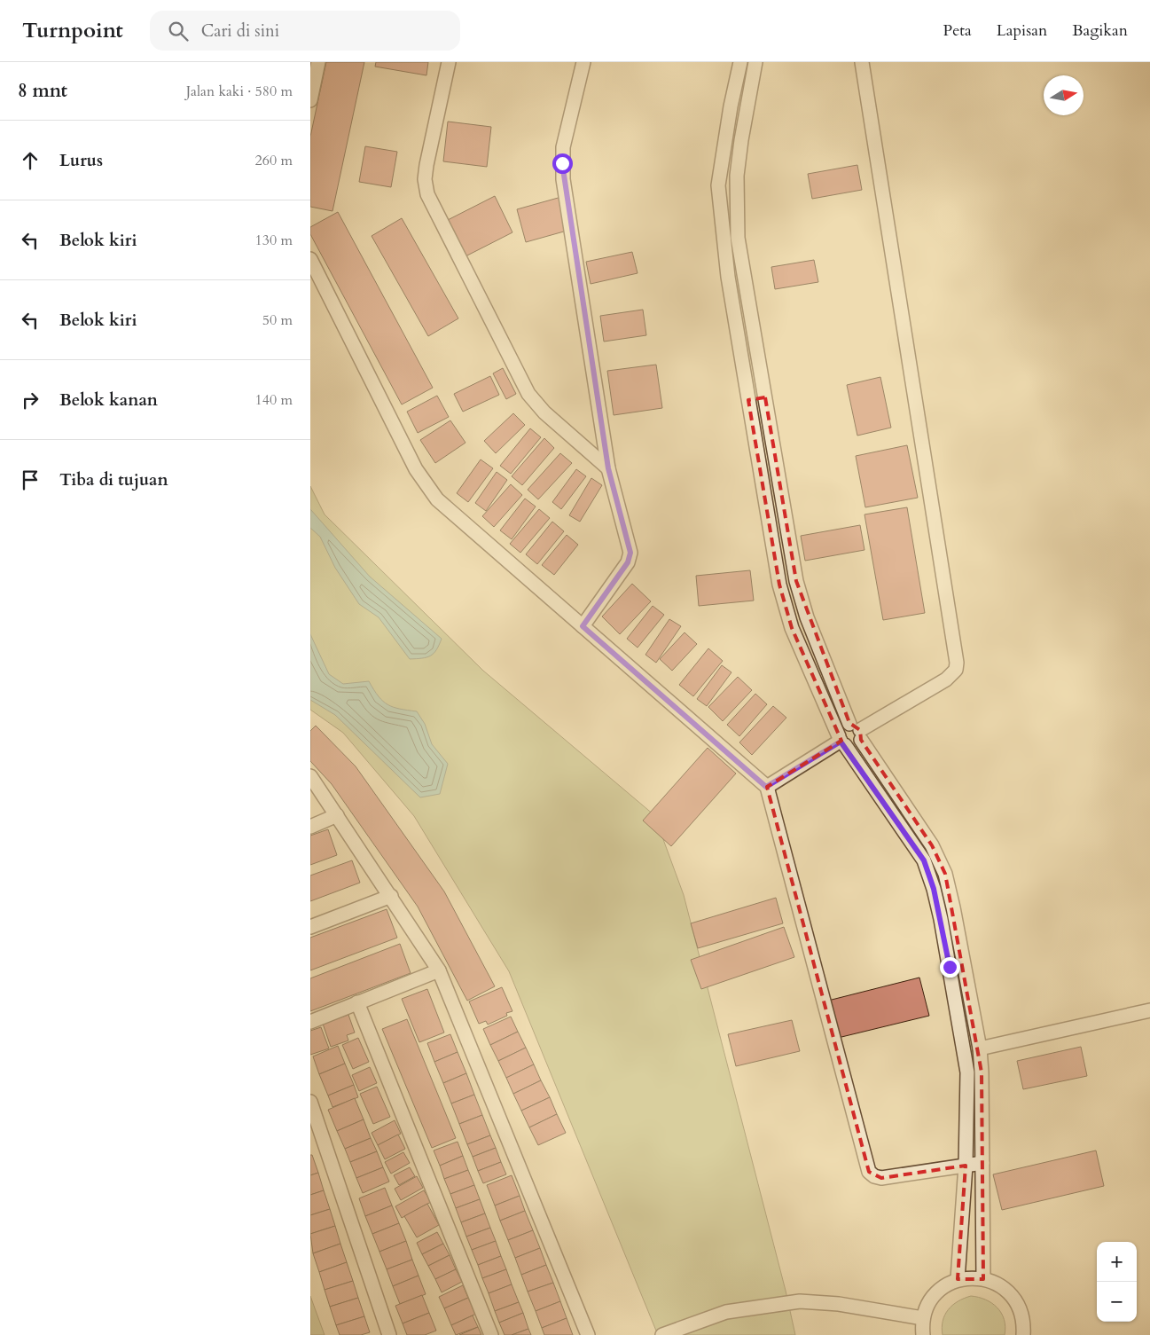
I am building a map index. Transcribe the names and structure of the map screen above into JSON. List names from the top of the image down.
{
  "north": "right",
  "page": {
    "header": "Turnpoint",
    "search": "Cari di sini",
    "nav": ["Peta", "Lapisan", "Bagikan"],
    "heading": ["8 mnt", "Jalan kaki · 580 m"],
    "list": [
      ["Lurus", "260 m"],
      ["Belok kiri", "130 m"],
      ["Belok kiri", "50 m"],
      ["Belok kanan", "140 m"],
      "Tiba di tujuan"
    ],
    "map_buttons": ["+", "−"]
  }
}
